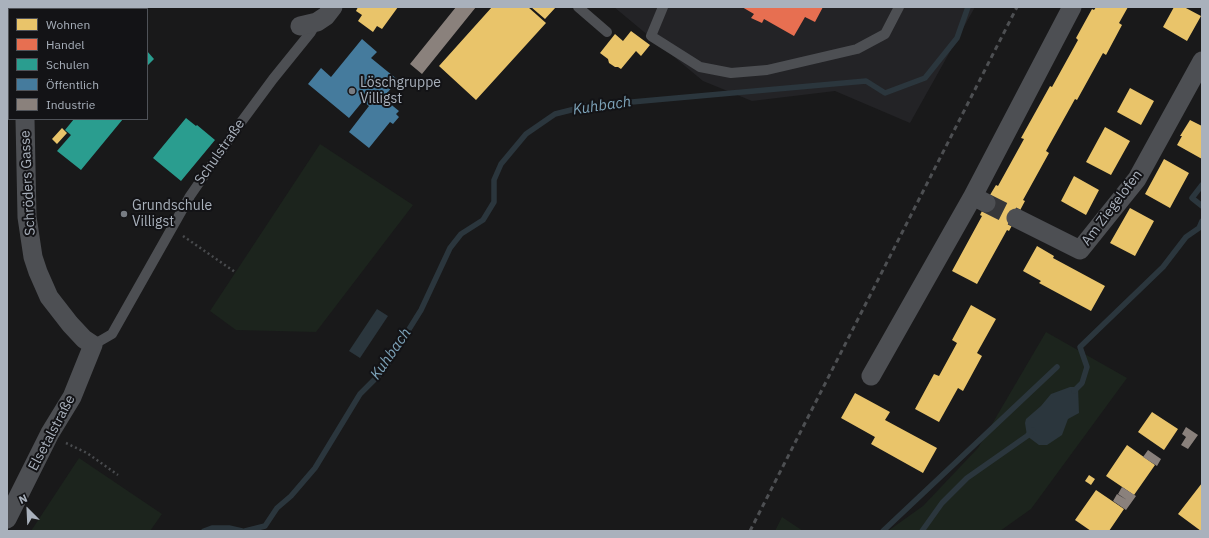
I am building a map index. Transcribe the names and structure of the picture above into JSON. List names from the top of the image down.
{
  "streets": {
    "street": [
      "Schulstraße",
      "Schröders Gasse",
      "Am Ziegelofen",
      "Elsetalstraße"
    ]
  },
  "crossings": [
    ["Schulstraße", "Schröders Gasse"],
    ["Schulstraße", "Elsetalstraße"],
    ["Schröders Gasse", "Elsetalstraße"]
  ],
  "water": ["Kuhbach"],
  "places": ["Löschgruppe Villigst", "Grundschule Villigst"],
  "legend": [
    "Wohnen",
    "Handel",
    "Schulen",
    "Öffentlich",
    "Industrie"
  ],
  "north": "top left"
}
